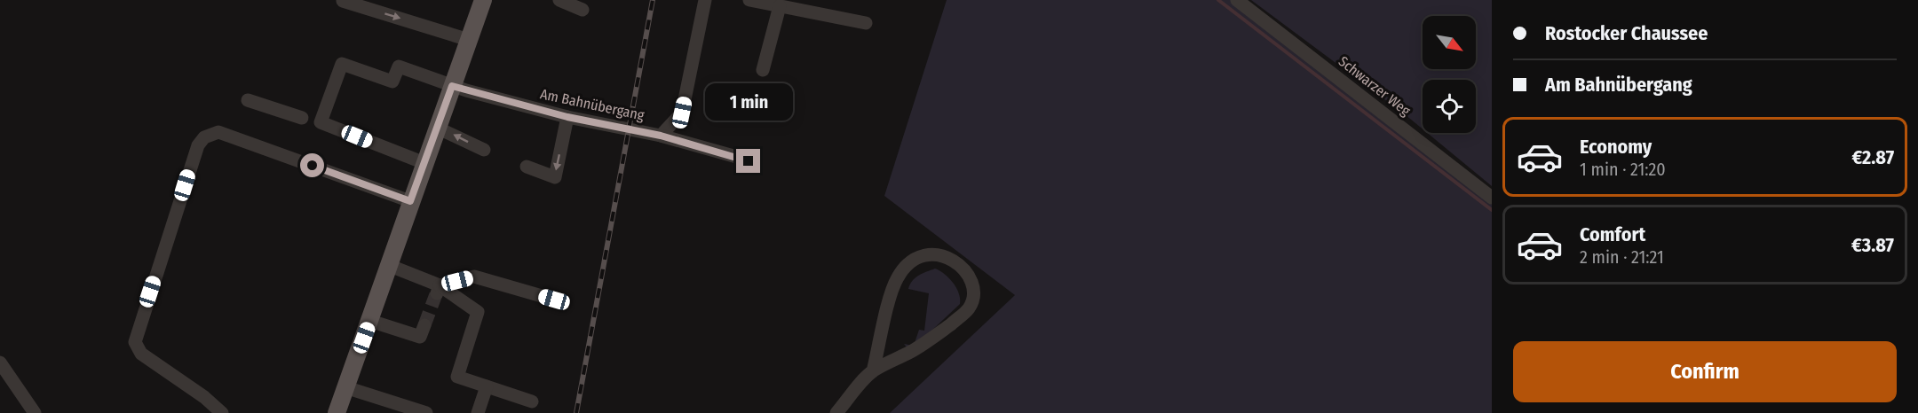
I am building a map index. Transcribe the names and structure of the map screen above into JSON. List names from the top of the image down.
{
  "streets": {
    "street": ["Schwarzer Weg", "Am Bahnübergang"]
  },
  "north": "bottom right",
  "page": {
    "banner": ["Rostocker Chaussee", "Am Bahnübergang"],
    "bubble": "1 min",
    "list": [
      {
        "name": "Economy",
        "note": "1 min · 21:20",
        "value": "€2.87"
      },
      {
        "name": "Comfort",
        "note": "2 min · 21:21",
        "value": "€3.87"
      }
    ],
    "buttons": "Confirm"
  }
}
